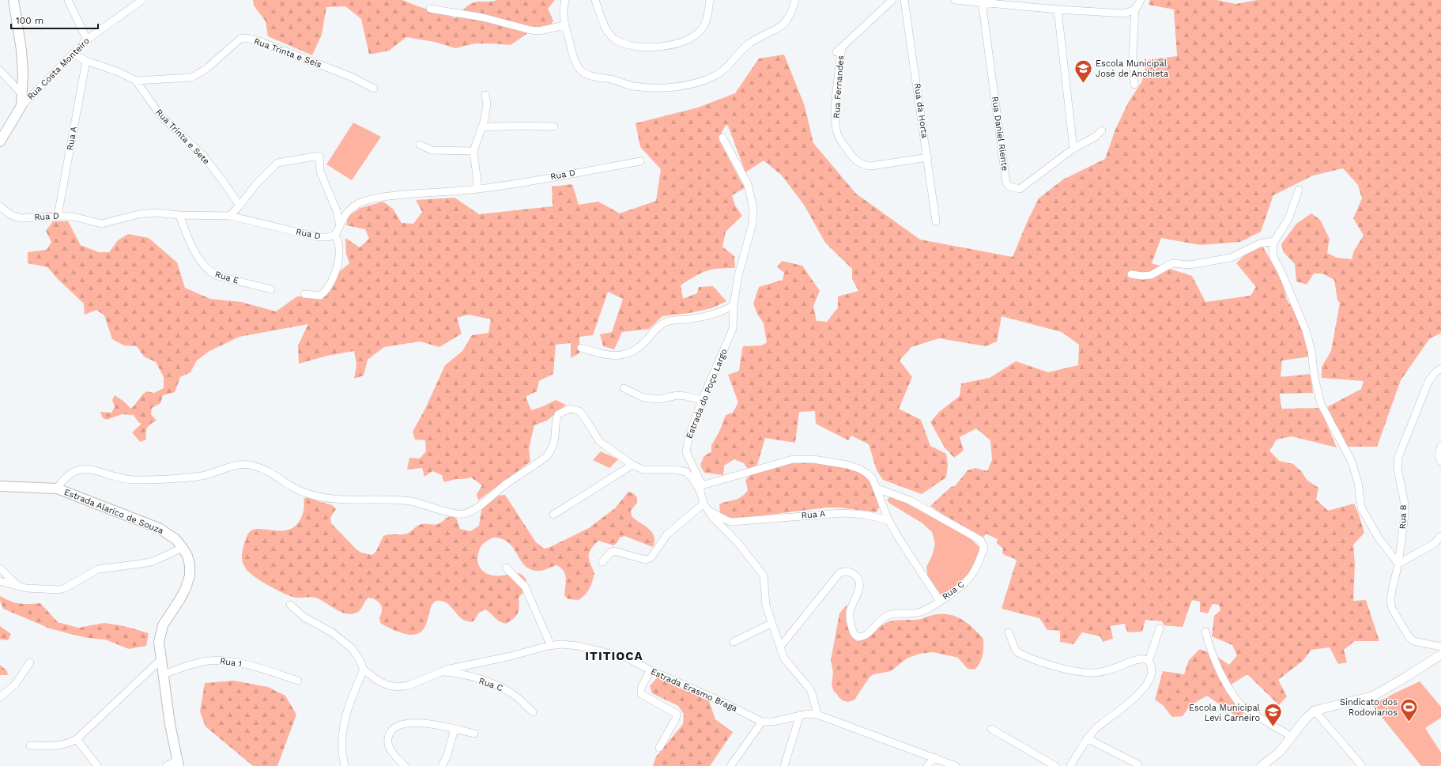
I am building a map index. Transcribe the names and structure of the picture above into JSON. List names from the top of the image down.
{
  "streets": {
    "main road": ["Estrada Alarico de Souza"],
    "street": [
      "Rua Trinta e Seis",
      "Rua Costa Monteiro",
      "Rua Fernandes",
      "Rua da Horta",
      "Rua Daniel Riente",
      "Rua Trinta e Sete",
      "Rua A",
      "Rua D",
      "Rua E",
      "Estrada do Poço Largo",
      "Rua B",
      "Rua C",
      "Rua 1",
      "Estrada Erasmo Braga"
    ]
  },
  "crossings": [
    ["Rua Trinta e Seis", "Rua Trinta e Sete"],
    ["Rua Costa Monteiro", "Rua Trinta e Sete"],
    ["Rua Fernandes", "Rua da Horta"],
    ["Rua Trinta e Sete", "Rua A"],
    ["Rua A", "Rua D"],
    ["Rua A", "Estrada do Poço Largo"],
    ["Rua D", "Rua E"],
    ["Estrada do Poço Largo", "Rua C"],
    ["Estrada Alarico de Souza", "Rua 1"],
    ["Rua C", "Estrada Erasmo Braga"]
  ],
  "districts": ["ITITIOCA"],
  "places": {
    "school or university": ["Escola Municipal José de Anchieta", "Escola Municipal Levi Carneiro"],
    "sports": ["Sindicato dos Rodoviarios"]
  },
  "scale_bar": "100 m"
}
